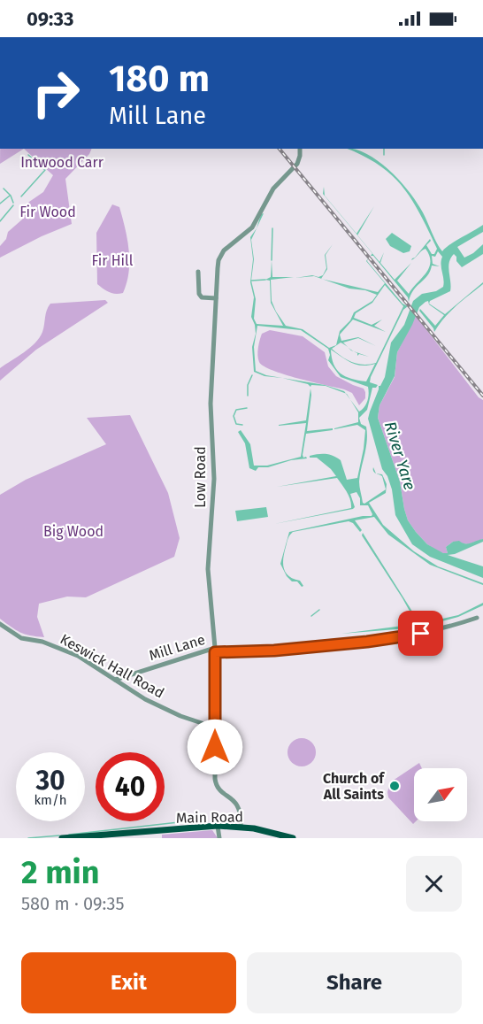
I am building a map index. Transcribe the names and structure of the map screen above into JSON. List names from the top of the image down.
{
  "streets": {
    "main road": ["Main Road"],
    "street": ["Low Road", "Mill Lane", "Keswick Hall Road"]
  },
  "crossings": [
    ["Low Road", "Mill Lane"],
    ["Low Road", "Keswick Hall Road"],
    ["Low Road", "Main Road"],
    ["Mill Lane", "Keswick Hall Road"]
  ],
  "water": ["River Yare"],
  "parks": [
    "Intwood Carr",
    "Fir Wood",
    "Fir Hill",
    "Big Wood"
  ],
  "places": ["Church of All Saints"],
  "north": "top right",
  "page": {
    "status": "09:33",
    "turn": ["180 m", "Mill Lane"],
    "speed": "30 km/h",
    "limit": "40",
    "heading": ["2 min", "580 m · 09:35"],
    "buttons": ["Exit", "Share"]
  }
}
